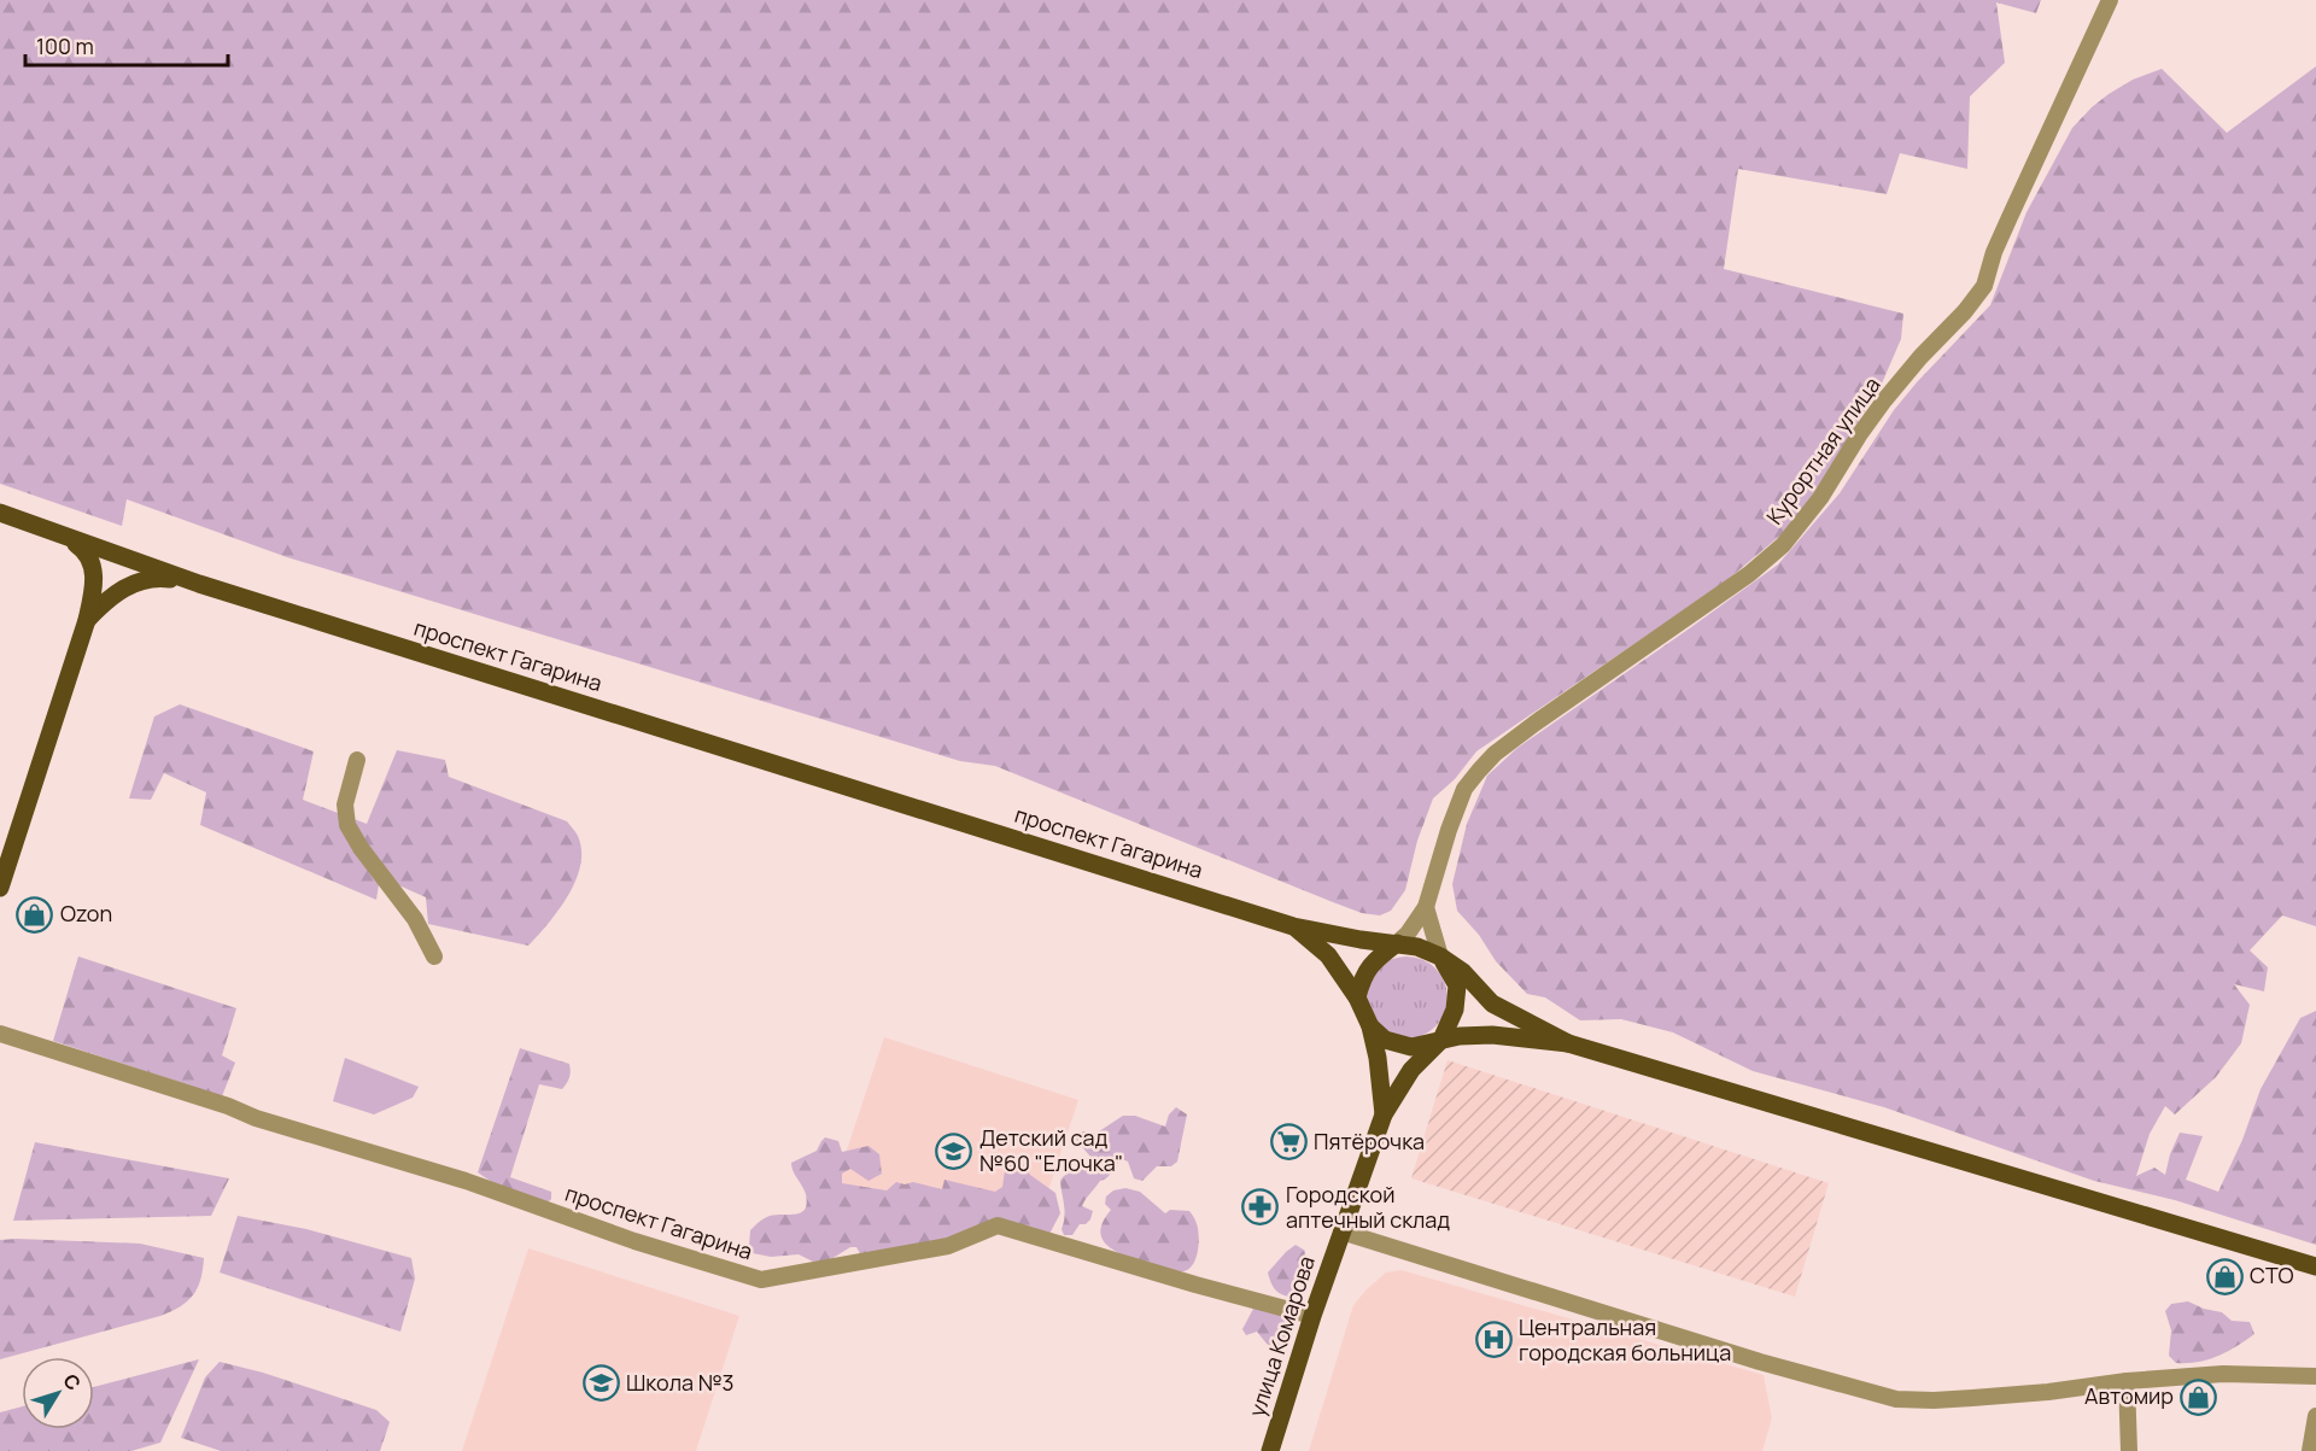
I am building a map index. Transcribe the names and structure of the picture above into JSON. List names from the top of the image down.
{
  "streets": {
    "main road": ["проспект Гагарина", "улица Комарова"],
    "street": ["Курортная улица"]
  },
  "crossings": [
    ["Курортная улица", "проспект Гагарина"],
    ["Курортная улица", "улица Комарова"],
    ["проспект Гагарина", "улица Комарова"]
  ],
  "places": {
    "shop": ["Ozon", "СТО", "Автомир"],
    "supermarket": ["Пятёрочка"],
    "school or university": ["Детский сад №60 \"Елочка\"", "Школа №3"],
    "pharmacy": ["Городской аптечный склад"],
    "hospital": ["Центральная городская больница"]
  },
  "scale_bar": "100 m",
  "north": "top right"
}
